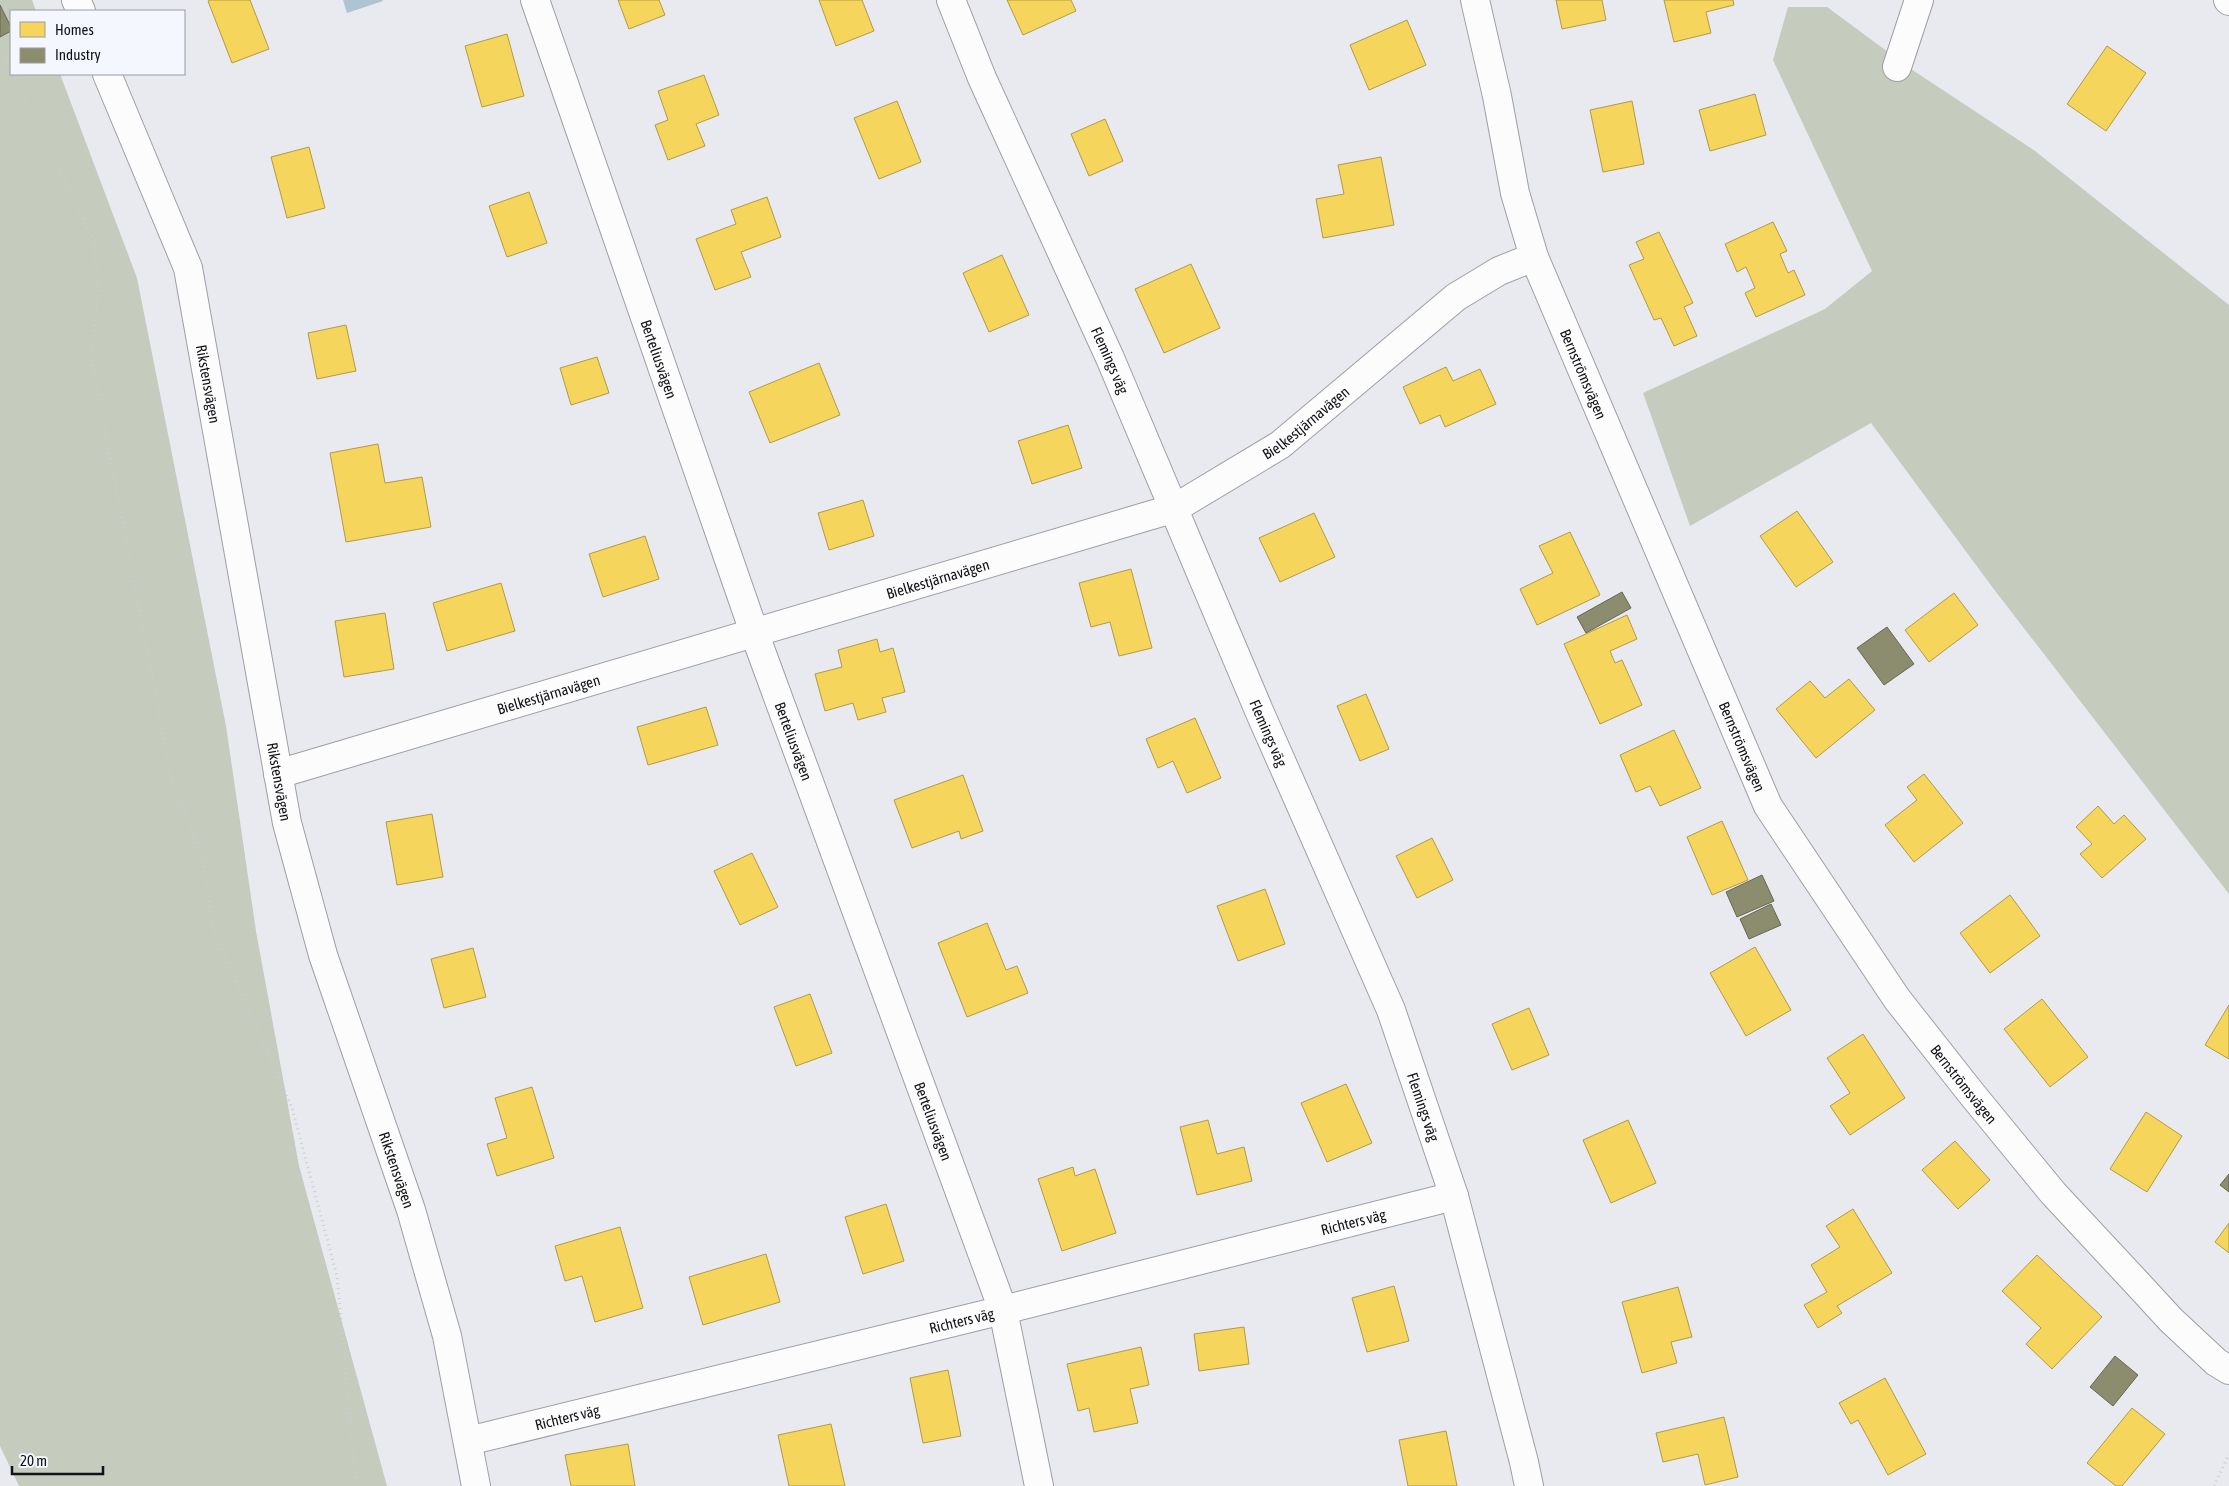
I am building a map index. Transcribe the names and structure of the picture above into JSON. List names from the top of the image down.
{
  "streets": {
    "street": [
      "Berteliusvägen",
      "Flemings väg",
      "Bernströmsvägen",
      "Rikstensvägen",
      "Bielkestjärnavägen",
      "Richters väg"
    ]
  },
  "crossings": [
    ["Berteliusvägen", "Bielkestjärnavägen"],
    ["Berteliusvägen", "Richters väg"],
    ["Flemings väg", "Bielkestjärnavägen"],
    ["Flemings väg", "Richters väg"],
    ["Bernströmsvägen", "Bielkestjärnavägen"],
    ["Rikstensvägen", "Bielkestjärnavägen"],
    ["Rikstensvägen", "Richters väg"]
  ],
  "legend": ["Homes", "Industry"],
  "scale_bar": "20 m"
}
